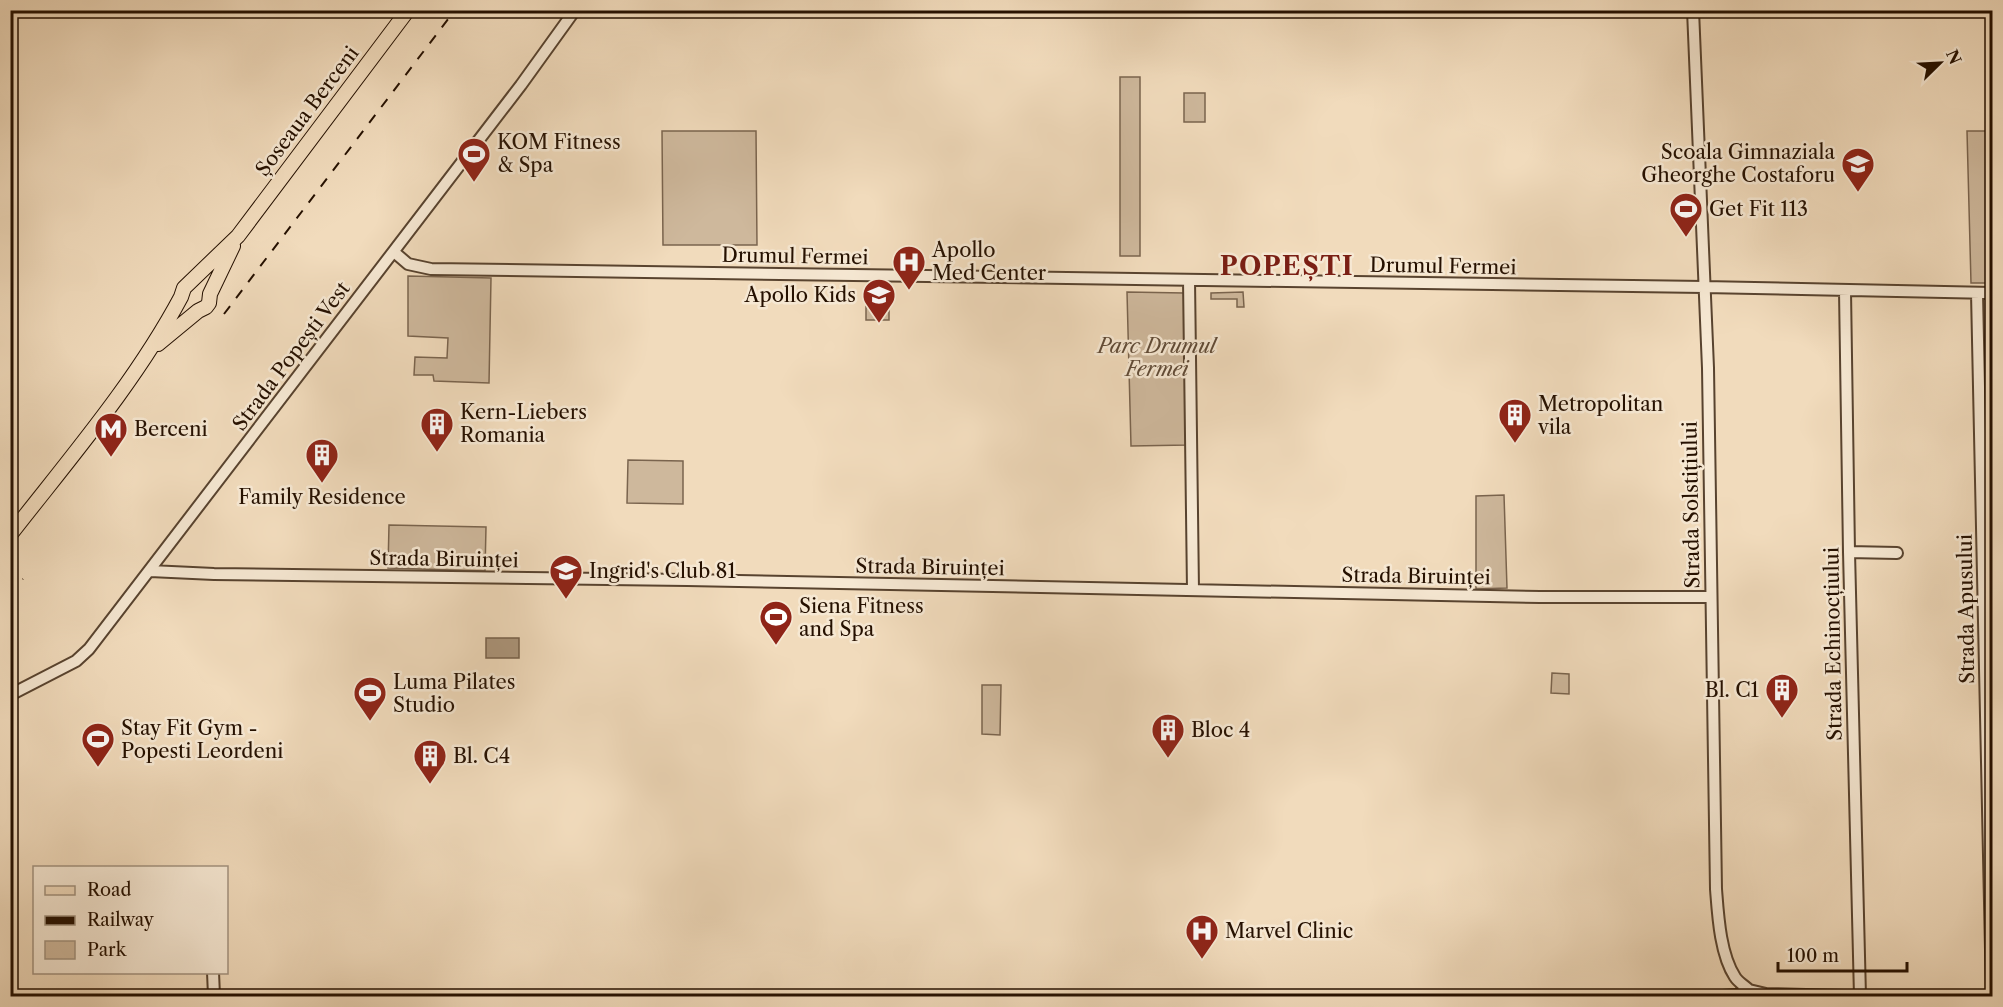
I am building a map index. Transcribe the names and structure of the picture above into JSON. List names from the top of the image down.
{
  "streets": {
    "main road": ["Șoseaua Berceni"],
    "street": [
      "Drumul Fermei",
      "Strada Popești Vest",
      "Strada Solstițiului",
      "Strada Biruinței",
      "Strada Apusului",
      "Strada Echinocțiului"
    ]
  },
  "crossings": [
    ["Drumul Fermei", "Strada Popești Vest"],
    ["Drumul Fermei", "Strada Solstițiului"],
    ["Drumul Fermei", "Strada Apusului"],
    ["Drumul Fermei", "Strada Echinocțiului"],
    ["Strada Popești Vest", "Strada Biruinței"],
    ["Strada Solstițiului", "Strada Biruinței"]
  ],
  "districts": ["POPEȘTI"],
  "parks": ["Parc Drumul Fermei"],
  "places": {
    "sports": [
      "KOM Fitness & Spa",
      "Get Fit 113",
      "Siena Fitness and Spa",
      "Luma Pilates Studio",
      "Stay Fit Gym - Popesti Leordeni"
    ],
    "school or university": ["Scoala Gimnaziala Gheorghe Costaforu", "Apollo Kids", "Ingrid's Club 81"],
    "hospital": ["Apollo Med Center", "Marvel Clinic"],
    "building": [
      "Metropolitan vila",
      "Kern-Liebers Romania",
      "Family Residence",
      "Bl. C1",
      "Bloc 4",
      "Bl. C4"
    ],
    "metro station": ["Berceni"]
  },
  "legend": ["Road", "Railway", "Park"],
  "scale_bar": "100 m",
  "north": "top right"
}
